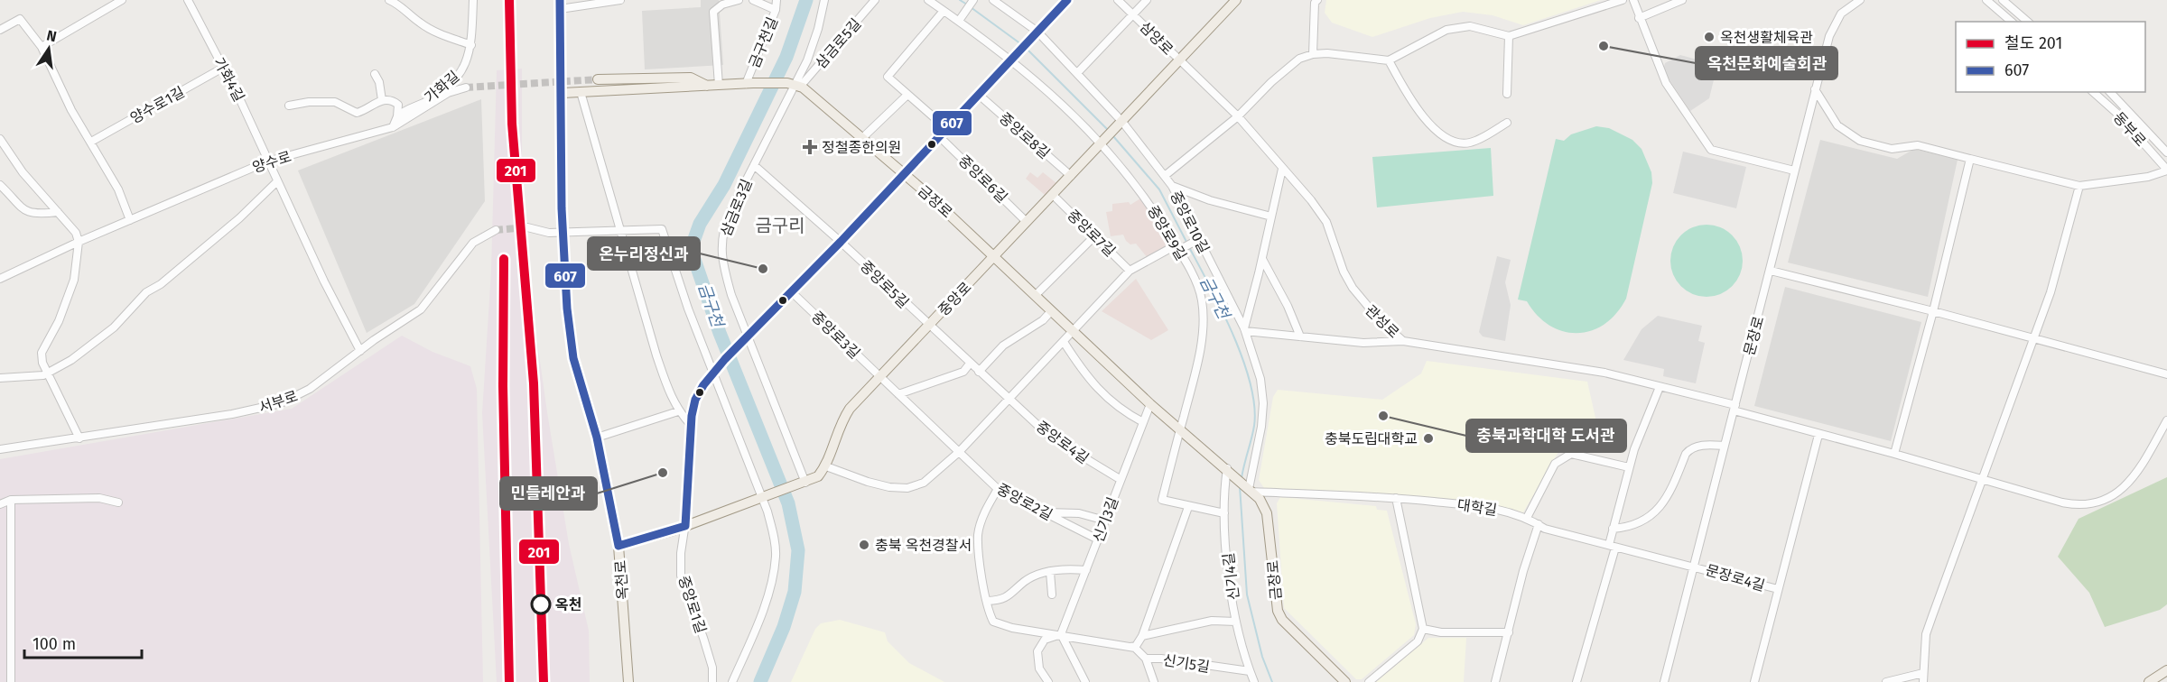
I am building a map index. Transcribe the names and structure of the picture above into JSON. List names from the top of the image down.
{
  "streets": {
    "main road": ["금장로", "중앙로", "옥천로"],
    "street": [
      "삼양로",
      "금구천길",
      "삼금로5길",
      "가화4길",
      "가화길",
      "양수로1길",
      "동부로",
      "중앙로8길",
      "양수로",
      "중앙로6길",
      "삼금로3길",
      "중앙로10길",
      "중앙로7길",
      "중앙로9길",
      "중앙로5길",
      "관성로",
      "중앙로3길",
      "문장로",
      "서부로",
      "중앙로4길",
      "중앙로2길",
      "대학길",
      "신기3길",
      "신기4길",
      "문장로4길",
      "중앙로1길",
      "신기5길"
    ]
  },
  "crossings": [
    ["삼양로", "관성로"],
    ["삼금로5길", "금장로"],
    ["삼금로5길", "삼금로3길"],
    ["가화4길", "양수로1길"],
    ["가화4길", "양수로"],
    ["가화4길", "서부로"],
    ["중앙로8길", "중앙로"],
    ["중앙로8길", "중앙로1길"],
    ["중앙로6길", "중앙로"],
    ["중앙로6길", "중앙로1길"],
    ["금장로", "삼금로3길"],
    ["금장로", "중앙로10길"],
    ["금장로", "중앙로9길"],
    ["금장로", "중앙로"],
    ["금장로", "대학길"],
    ["금장로", "신기3길"],
    ["금장로", "신기4길"],
    ["금장로", "중앙로1길"],
    ["삼금로3길", "중앙로5길"],
    ["삼금로3길", "중앙로1길"],
    ["중앙로10길", "중앙로"],
    ["중앙로10길", "대학길"],
    ["중앙로10길", "중앙로1길"],
    ["중앙로7길", "중앙로"],
    ["중앙로9길", "중앙로"],
    ["중앙로5길", "중앙로"],
    ["중앙로5길", "중앙로4길"],
    ["중앙로5길", "중앙로1길"],
    ["중앙로", "중앙로3길"],
    ["중앙로", "중앙로4길"],
    ["중앙로", "중앙로2길"],
    ["관성로", "문장로"],
    ["중앙로3길", "중앙로2길"],
    ["중앙로3길", "중앙로1길"],
    ["문장로", "대학길"],
    ["문장로", "문장로4길"],
    ["중앙로4길", "신기3길"],
    ["중앙로2길", "신기3길"],
    ["대학길", "문장로4길"],
    ["신기3길", "신기5길"],
    ["신기4길", "신기5길"]
  ],
  "districts": ["금구리"],
  "water": ["금구천"],
  "places": {
    "other": [
      "옥천생활체육관",
      "옥천문화예술회관",
      "온누리정신과",
      "충북과학대학 도서관",
      "충북도립대학교",
      "민들레안과",
      "충북 옥천경찰서",
      "옥천"
    ],
    "health": ["정철종한의원"]
  },
  "lines": ["rail line 201", "transit line 607"],
  "legend": ["철도 201", "607"],
  "scale_bar": "100 m",
  "north": "top"
}
